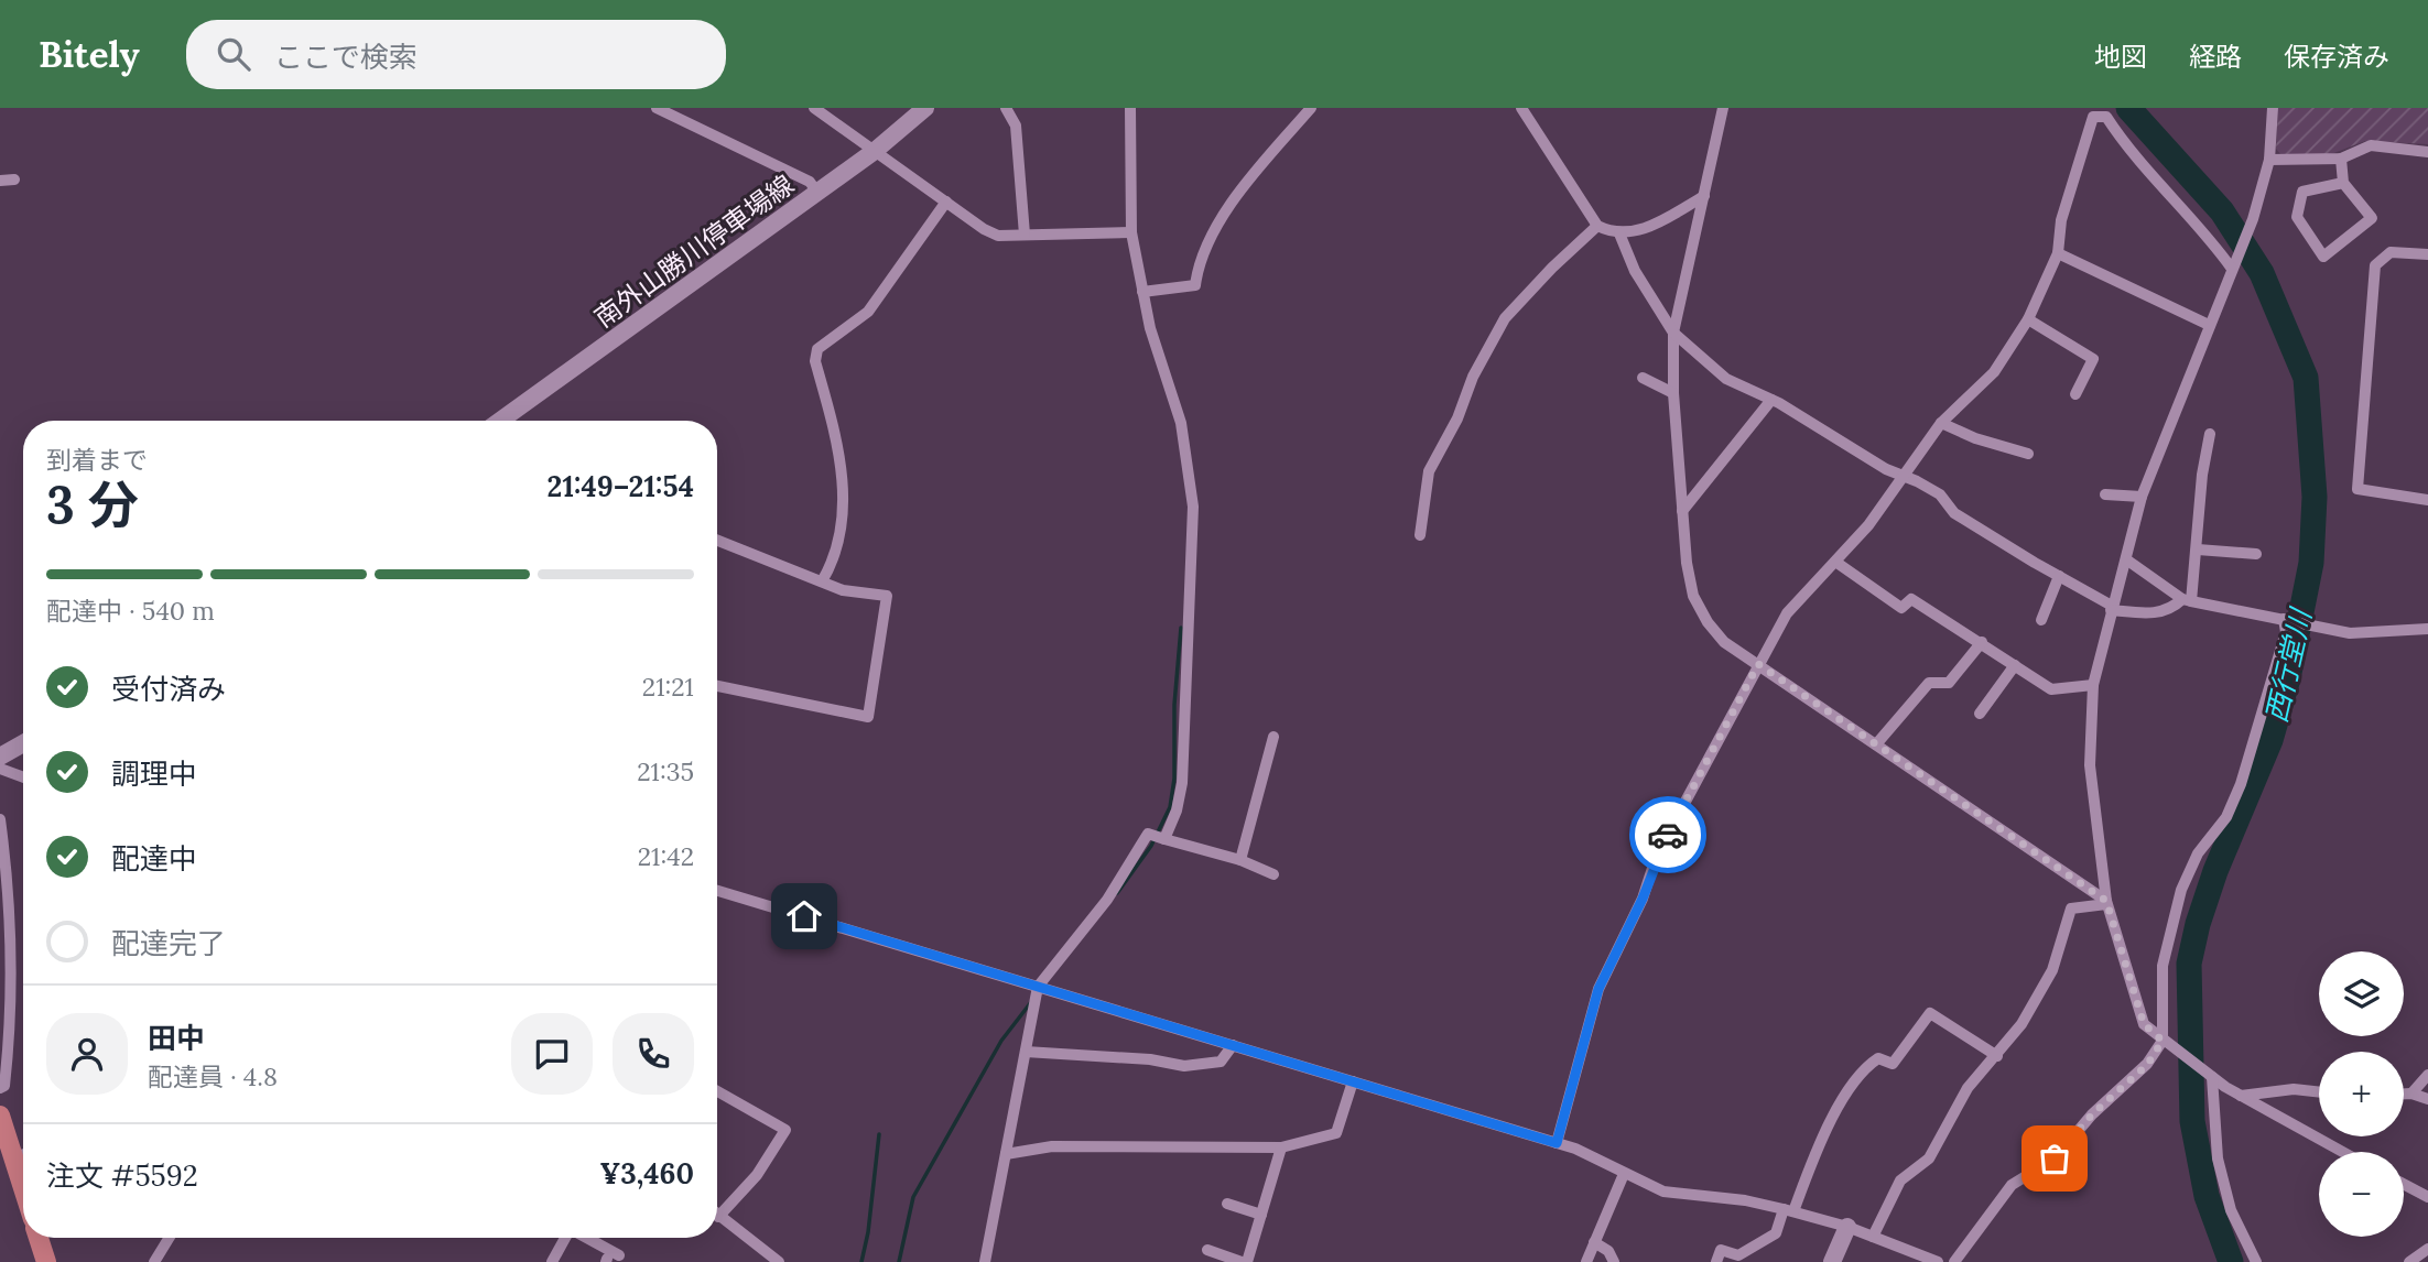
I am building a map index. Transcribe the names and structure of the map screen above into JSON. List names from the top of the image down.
{
  "streets": {
    "main road": ["南外山勝川停車場線"]
  },
  "water": ["西行堂川"],
  "page": {
    "header": "Bitely",
    "search": "ここで検索",
    "nav": ["地図", "経路", "保存済み"],
    "heading": ["3 分", "到着まで", "21:49–21:54"],
    "panel": [
      "田中",
      "配達員 · 4.8",
      "注文 #5592",
      "¥3,460"
    ],
    "bar": "配達中 · 540 m",
    "list": [
      ["受付済み", "21:21"],
      ["調理中", "21:35"],
      ["配達中", "21:42"],
      "配達完了"
    ],
    "map_buttons": ["+", "−"]
  }
}
